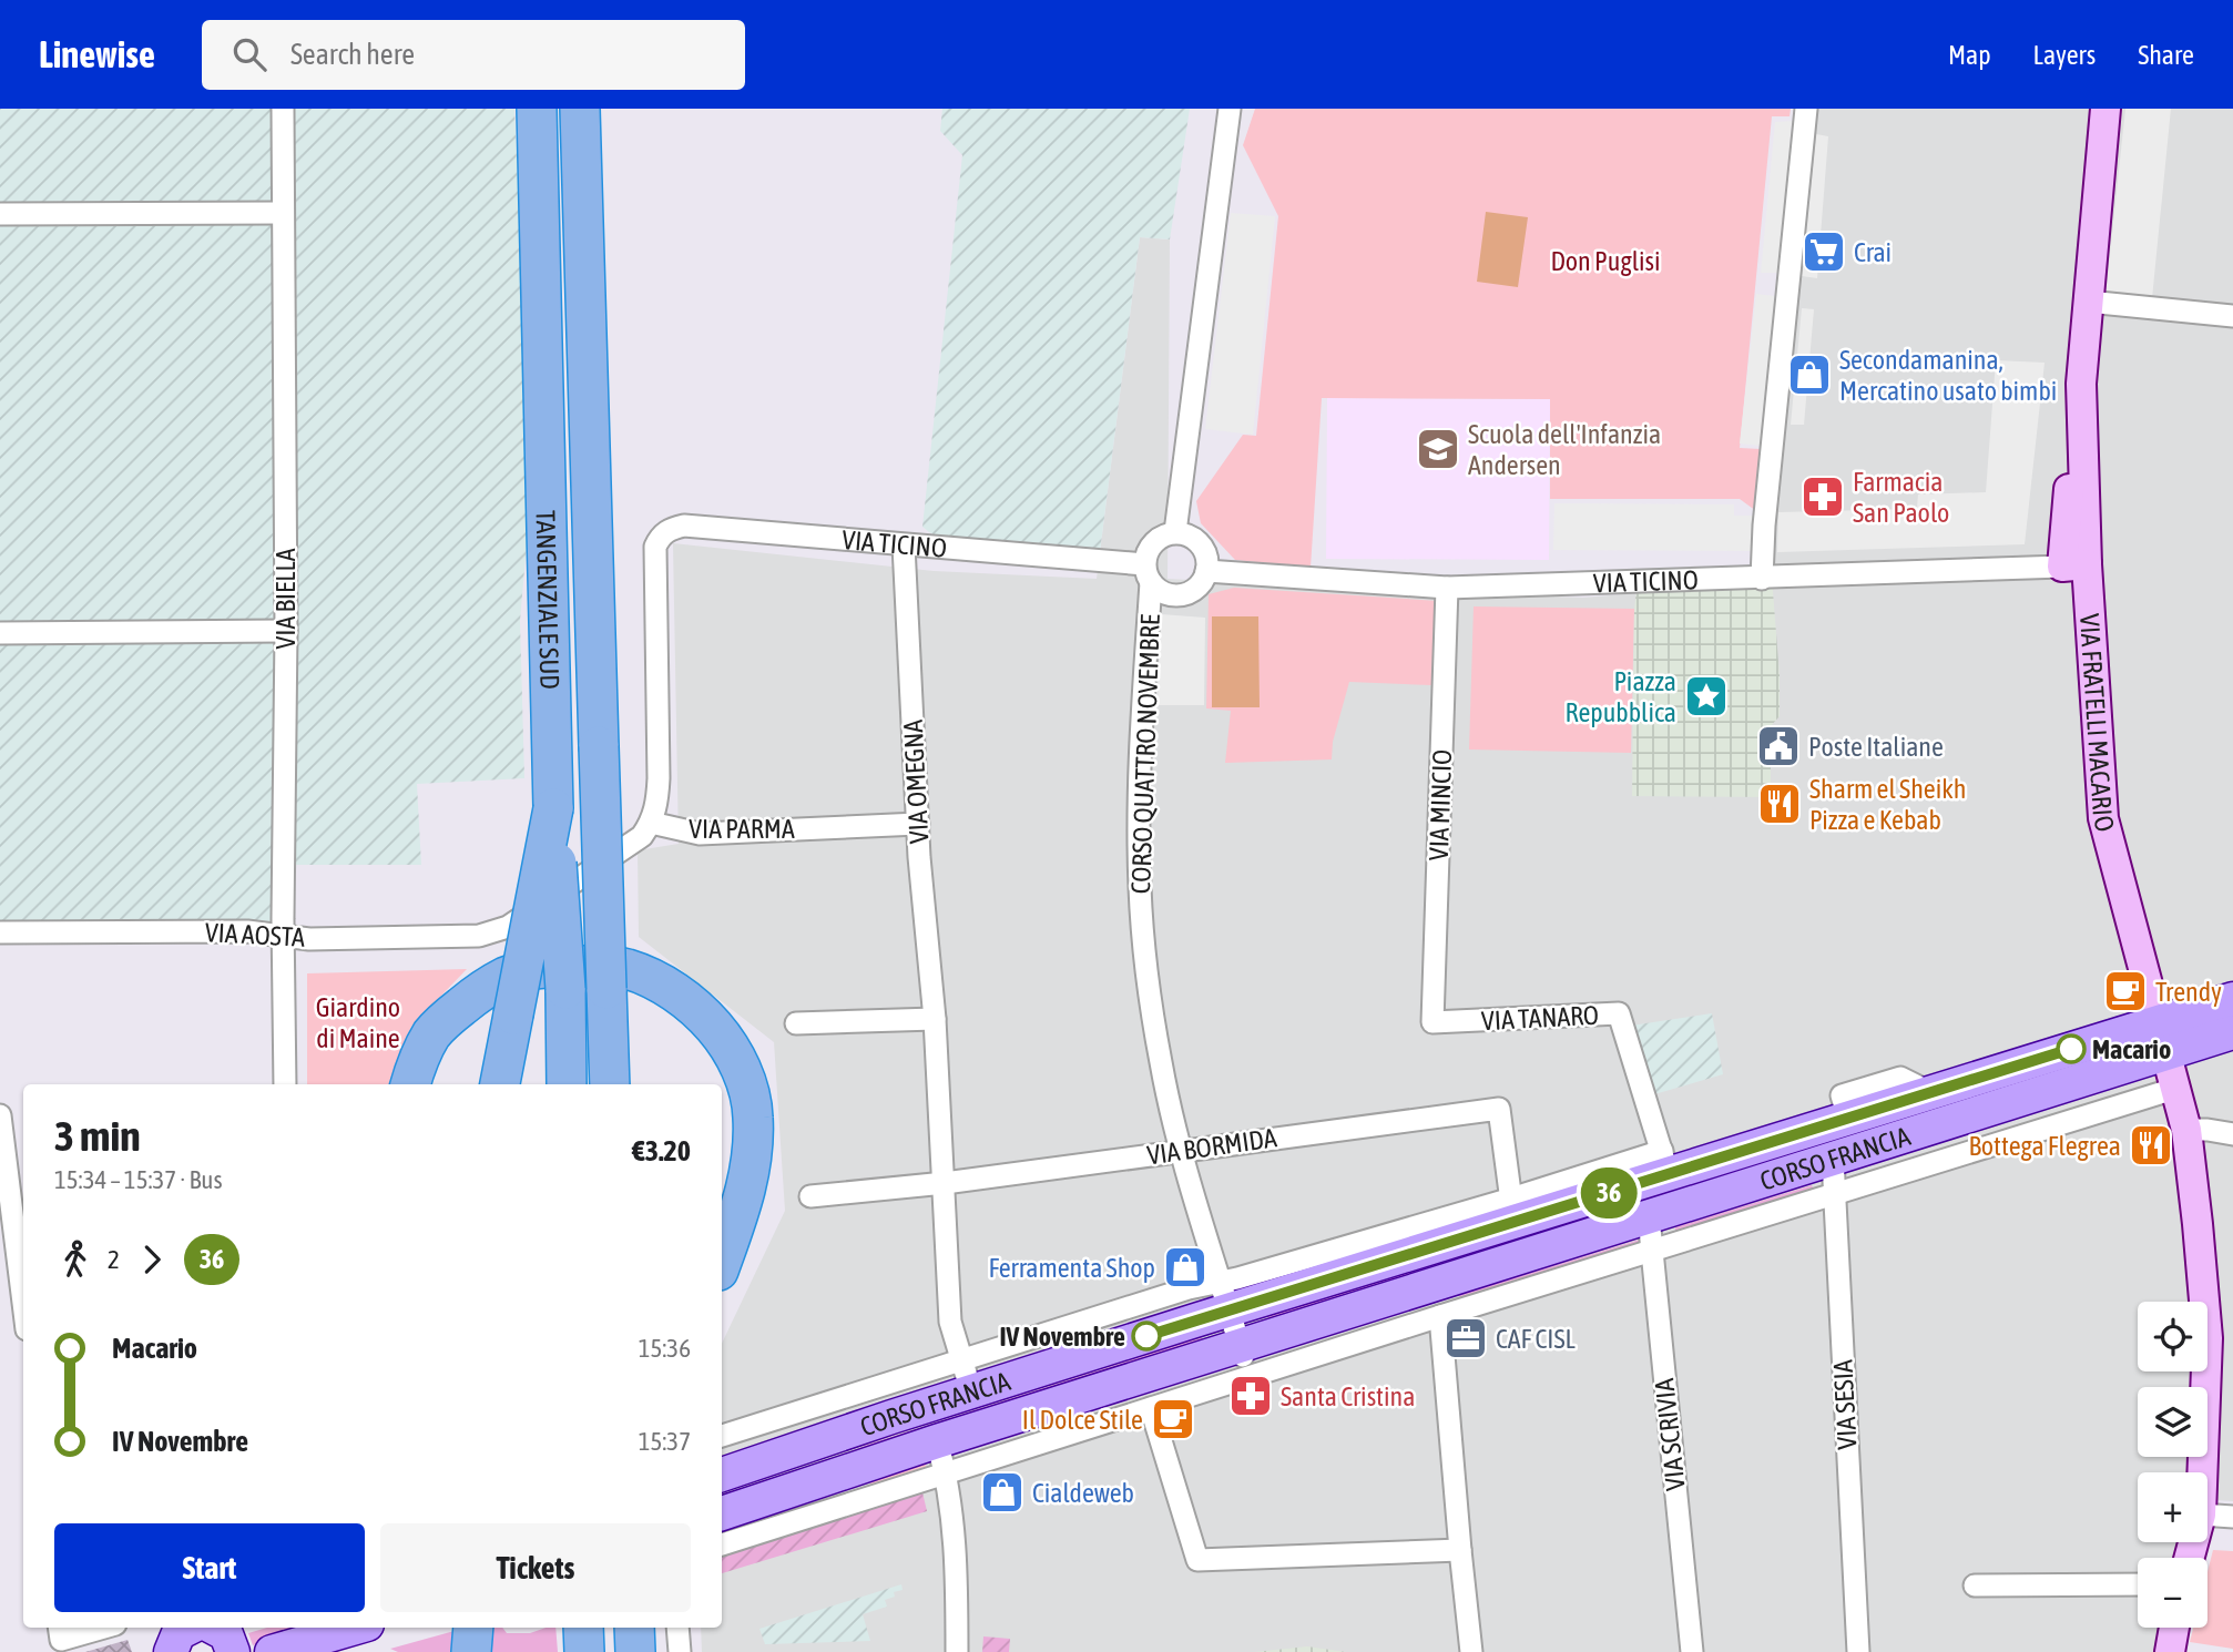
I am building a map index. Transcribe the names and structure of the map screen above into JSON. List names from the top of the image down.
{
  "streets": {
    "highway": ["TANGENZIALE SUD"],
    "main road": ["CORSO FRANCIA"],
    "street": [
      "VIA TICINO",
      "VIA BIELLA",
      "VIA FRATELLI MACARIO",
      "CORSO QUATTRO NOVEMBRE",
      "VIA OMEGNA",
      "VIA MINCIO",
      "VIA PARMA",
      "VIA AOSTA",
      "VIA TANARO",
      "VIA BORMIDA",
      "VIA SESIA",
      "VIA SCRIVIA"
    ]
  },
  "crossings": [
    ["VIA TICINO", "VIA FRATELLI MACARIO"],
    ["VIA TICINO", "CORSO QUATTRO NOVEMBRE"],
    ["VIA TICINO", "VIA OMEGNA"],
    ["VIA TICINO", "VIA MINCIO"],
    ["VIA TICINO", "VIA PARMA"],
    ["VIA BIELLA", "VIA AOSTA"],
    ["VIA FRATELLI MACARIO", "CORSO FRANCIA"],
    ["CORSO QUATTRO NOVEMBRE", "VIA BORMIDA"],
    ["CORSO QUATTRO NOVEMBRE", "CORSO FRANCIA"],
    ["VIA OMEGNA", "VIA PARMA"],
    ["VIA OMEGNA", "VIA BORMIDA"],
    ["VIA OMEGNA", "CORSO FRANCIA"],
    ["VIA MINCIO", "VIA TANARO"],
    ["VIA PARMA", "VIA AOSTA"],
    ["VIA TANARO", "CORSO FRANCIA"],
    ["VIA BORMIDA", "CORSO FRANCIA"],
    ["CORSO FRANCIA", "VIA SESIA"],
    ["CORSO FRANCIA", "VIA SCRIVIA"]
  ],
  "parks": ["Don Puglisi", "Giardino di Maine"],
  "places": {
    "supermarket": ["Crai"],
    "shop": ["Secondamanina, Mercatino usato bimbi", "Ferramenta Shop", "Cialdeweb"],
    "school or university": ["Scuola dell'Infanzia Andersen"],
    "pharmacy": ["Farmacia San Paolo", "Santa Cristina"],
    "place": ["Piazza Repubblica"],
    "public building": ["Poste Italiane"],
    "restaurant": ["Sharm el Sheikh Pizza e Kebab", "Bottega Flegrea"],
    "cafe": ["Trendy", "Il Dolce Stile"],
    "other": ["Macario", "IV Novembre"],
    "office": ["CAF CISL"]
  },
  "lines": ["bus line 36"],
  "page": {
    "header": "Linewise",
    "search": "Search here",
    "nav": ["Map", "Layers", "Share"],
    "on_map": "36",
    "heading": ["3 min", "15:34 – 15:37 · Bus", "€3.20"],
    "legs": ["2", "36"],
    "map_buttons": ["+", "−"],
    "list": [
      {
        "name": "Macario",
        "value": "15:36"
      },
      {
        "name": "IV Novembre",
        "value": "15:37"
      }
    ],
    "buttons": ["Start", "Tickets"]
  }
}
